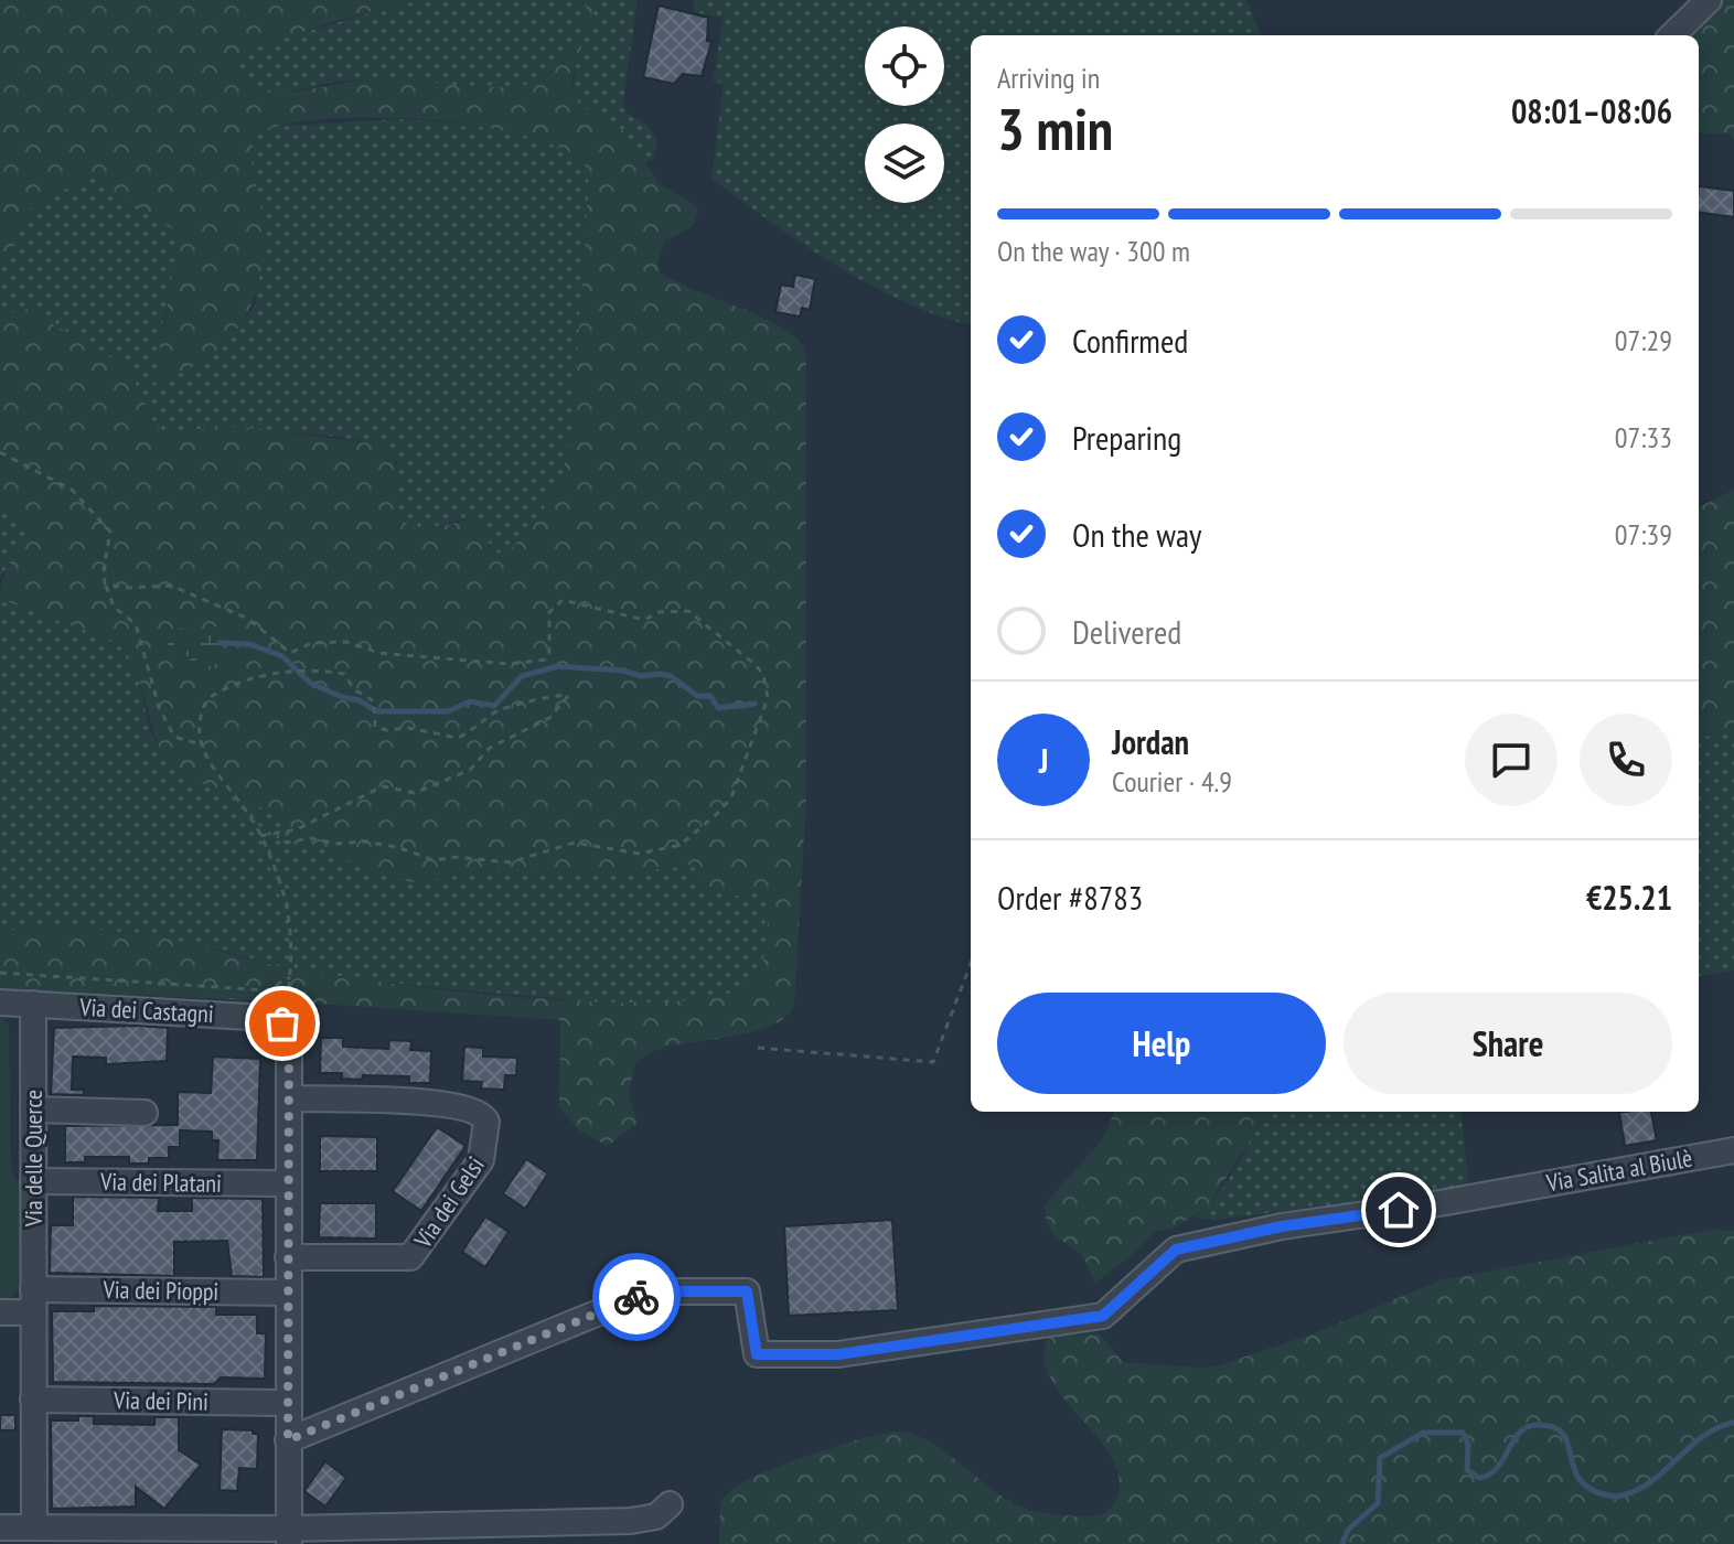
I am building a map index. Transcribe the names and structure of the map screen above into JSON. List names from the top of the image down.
{
  "streets": {
    "street": [
      "Via dei Castagni",
      "Via delle Querce",
      "Via Salita al Biulè",
      "Via dei Platani",
      "Via dei Gelsi",
      "Via dei Pioppi",
      "Via dei Pini"
    ]
  },
  "crossings": [
    ["Via dei Castagni", "Via delle Querce"],
    ["Via delle Querce", "Via dei Platani"],
    ["Via delle Querce", "Via dei Pioppi"],
    ["Via delle Querce", "Via dei Pini"]
  ],
  "page": {
    "heading": ["3 min", "Arriving in", "08:01–08:06"],
    "panel": [
      "Jordan",
      "Courier · 4.9",
      "Order #8783",
      "€25.21"
    ],
    "bar": "On the way · 300 m",
    "list": [
      ["Confirmed", "07:29"],
      ["Preparing", "07:33"],
      ["On the way", "07:39"],
      "Delivered"
    ],
    "round": "J",
    "buttons": ["Help", "Share"]
  }
}
